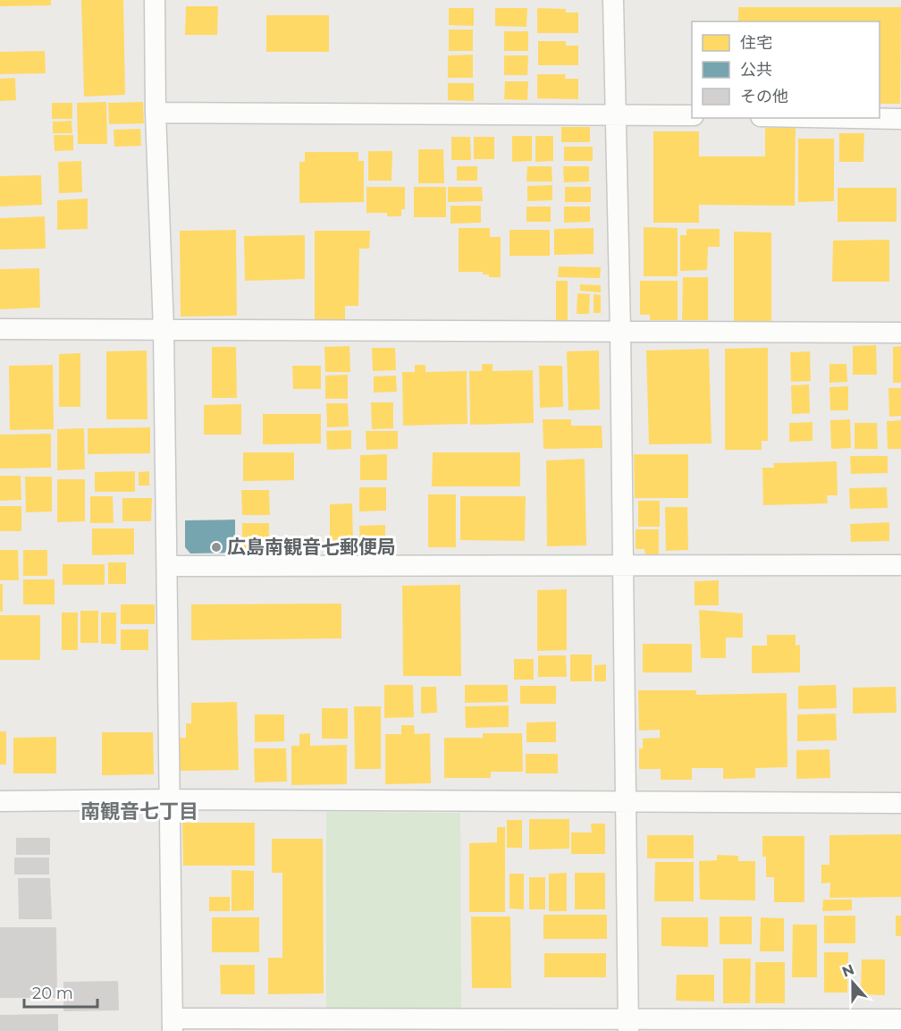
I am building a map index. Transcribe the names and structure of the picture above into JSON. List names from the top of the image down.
{
  "districts": ["南観音七丁目"],
  "places": ["広島南観音七郵便局"],
  "legend": ["住宅", "公共", "その他"],
  "scale_bar": "20 m",
  "north": "top"
}
